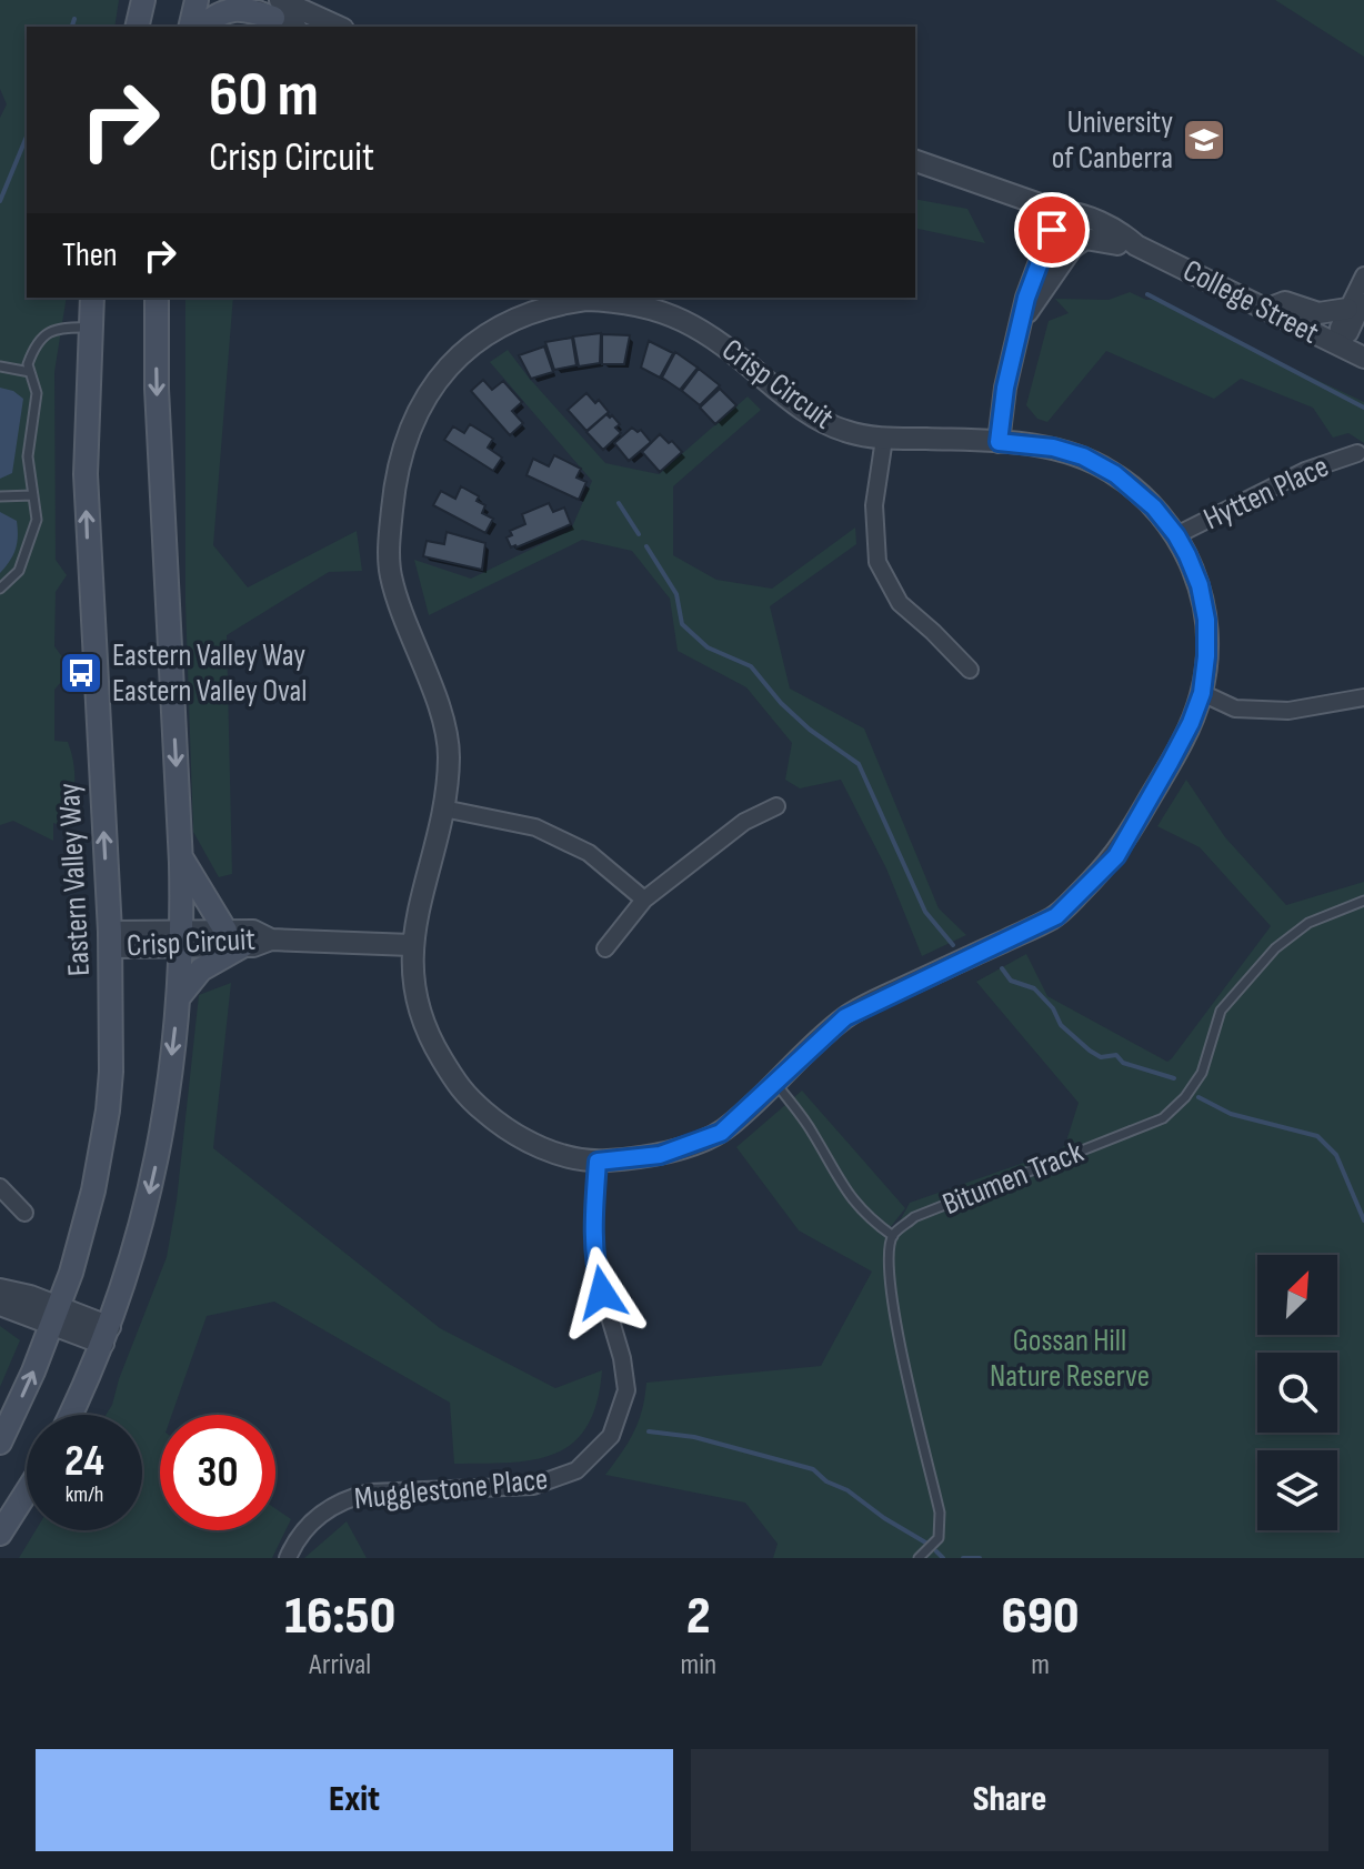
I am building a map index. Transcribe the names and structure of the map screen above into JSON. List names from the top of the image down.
{
  "streets": {
    "main road": ["Eastern Valley Way"],
    "street": [
      "College Street",
      "Crisp Circuit",
      "Hytten Place",
      "Mugglestone Place"
    ],
    "lane": ["Bitumen Track"]
  },
  "crossings": [
    ["Crisp Circuit", "Hytten Place"],
    ["Crisp Circuit", "Eastern Valley Way"],
    ["Crisp Circuit", "Mugglestone Place"]
  ],
  "parks": ["Gossan Hill Nature Reserve"],
  "places": {
    "school or university": ["University of Canberra"],
    "bus stop": ["Eastern Valley Way Eastern Valley Oval"]
  },
  "north": "top right",
  "page": {
    "turn": ["60 m", "Crisp Circuit"],
    "then": "Then",
    "speed": "24 km/h",
    "limit": "30",
    "eta": [
      "16:50",
      "Arrival",
      "2",
      "min",
      "690",
      "m"
    ],
    "buttons": ["Exit", "Share"]
  }
}
